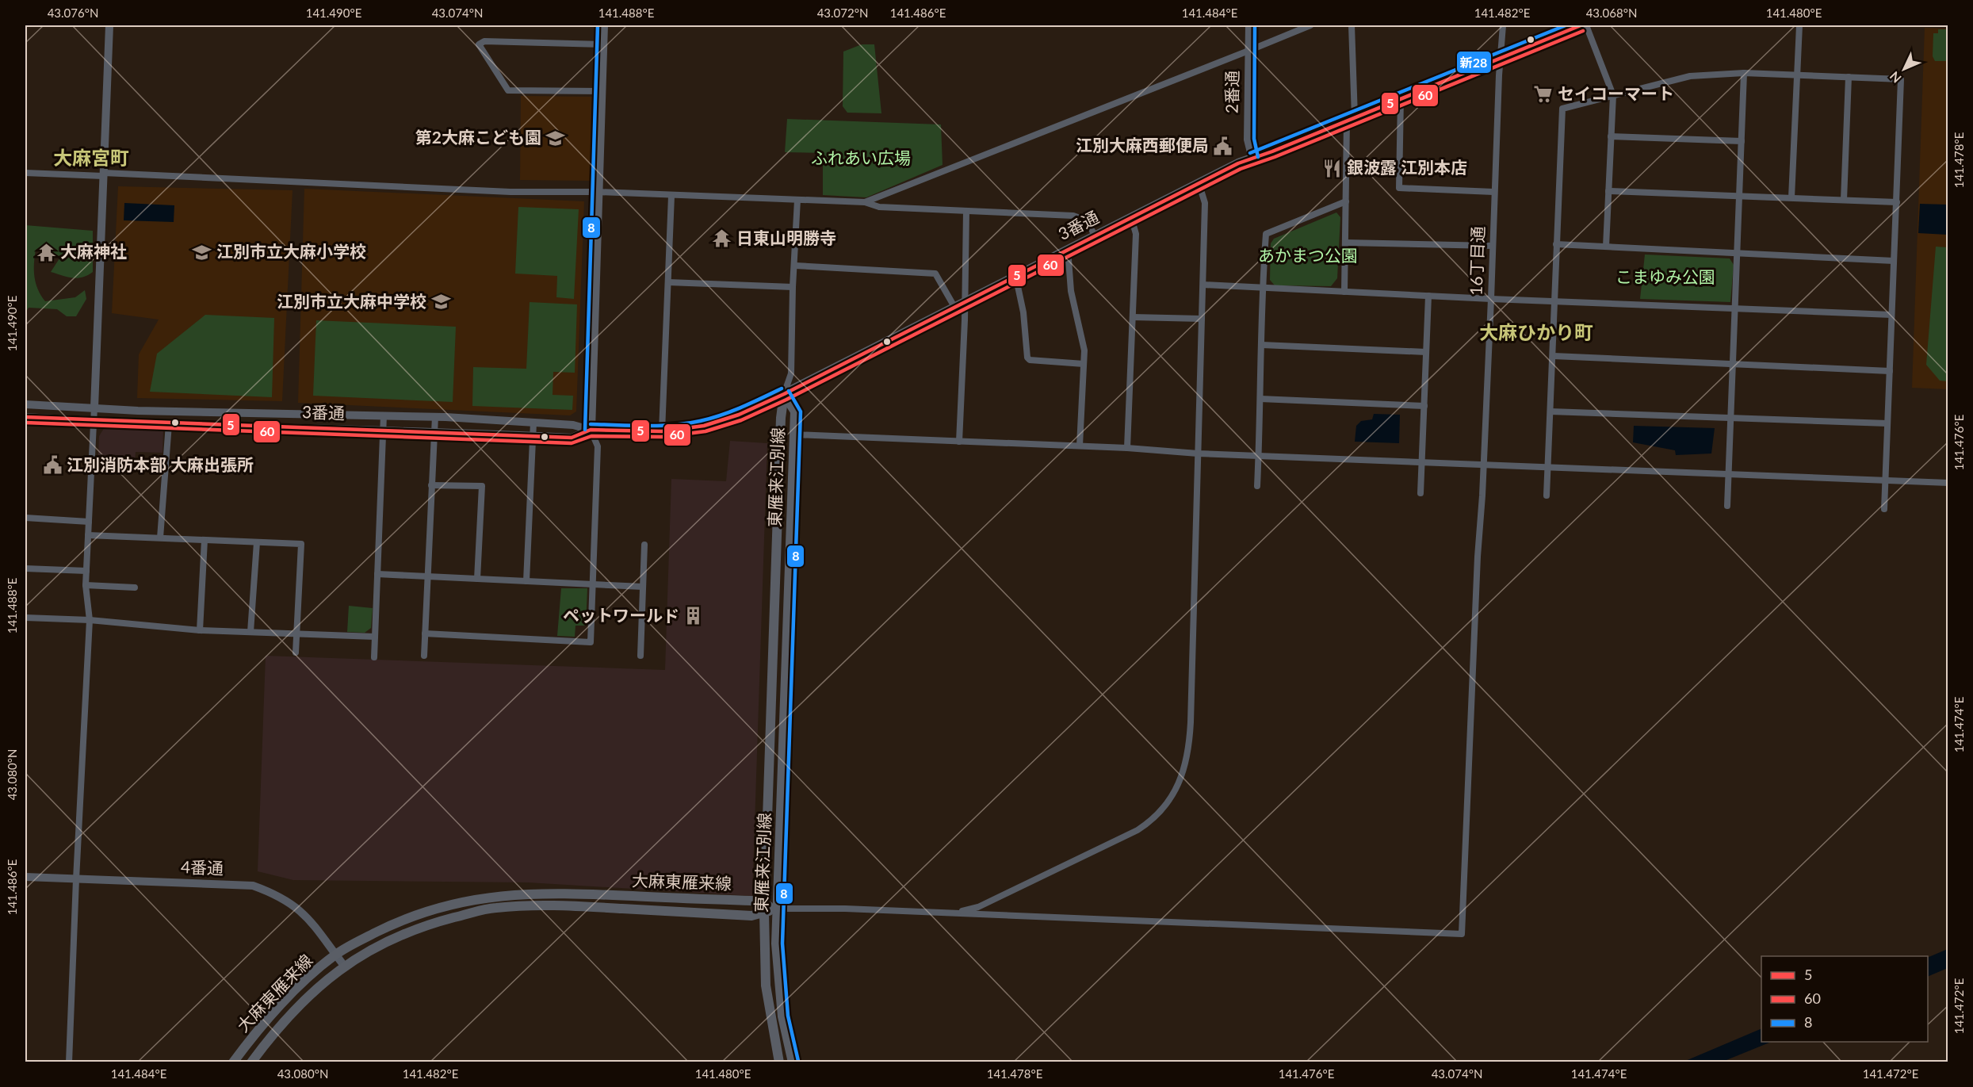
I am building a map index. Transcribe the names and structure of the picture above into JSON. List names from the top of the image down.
{
  "streets": {
    "main road": ["3番通", "東雁来江別線", "大麻東雁来線"],
    "street": ["2番通", "16丁目通", "4番通"]
  },
  "crossings": [
    ["2番通", "3番通"],
    ["3番通", "16丁目通"],
    ["3番通", "東雁来江別線"],
    ["東雁来江別線", "大麻東雁来線"],
    ["4番通", "大麻東雁来線"]
  ],
  "districts": ["大麻宮町", "大麻ひかり町"],
  "parks": ["ふれあい広場", "あかまつ公園", "こまゆみ公園"],
  "places": {
    "supermarket": ["セイコーマート"],
    "school or university": ["第2大麻こども園", "江別市立大麻小学校", "江別市立大麻中学校"],
    "public building": ["江別大麻西郵便局", "江別消防本部 大麻出張所"],
    "restaurant": ["銀波露 江別本店"],
    "temple": ["日東山明勝寺", "大麻神社"],
    "building": ["ペットワールド"]
  },
  "lines": [
    "transit line 5",
    "transit line 8",
    "transit line 新28",
    "transit line 60"
  ],
  "legend": ["5", "60", "8"],
  "north": "bottom left",
  "coordinates": [
    "43.076°N",
    "141.490°E",
    "43.074°N",
    "141.488°E",
    "43.072°N",
    "141.486°E",
    "141.484°E",
    "141.482°E",
    "43.068°N",
    "141.480°E",
    "141.478°E",
    "141.476°E",
    "141.474°E",
    "43.080°N",
    "141.472°E"
  ]
}
